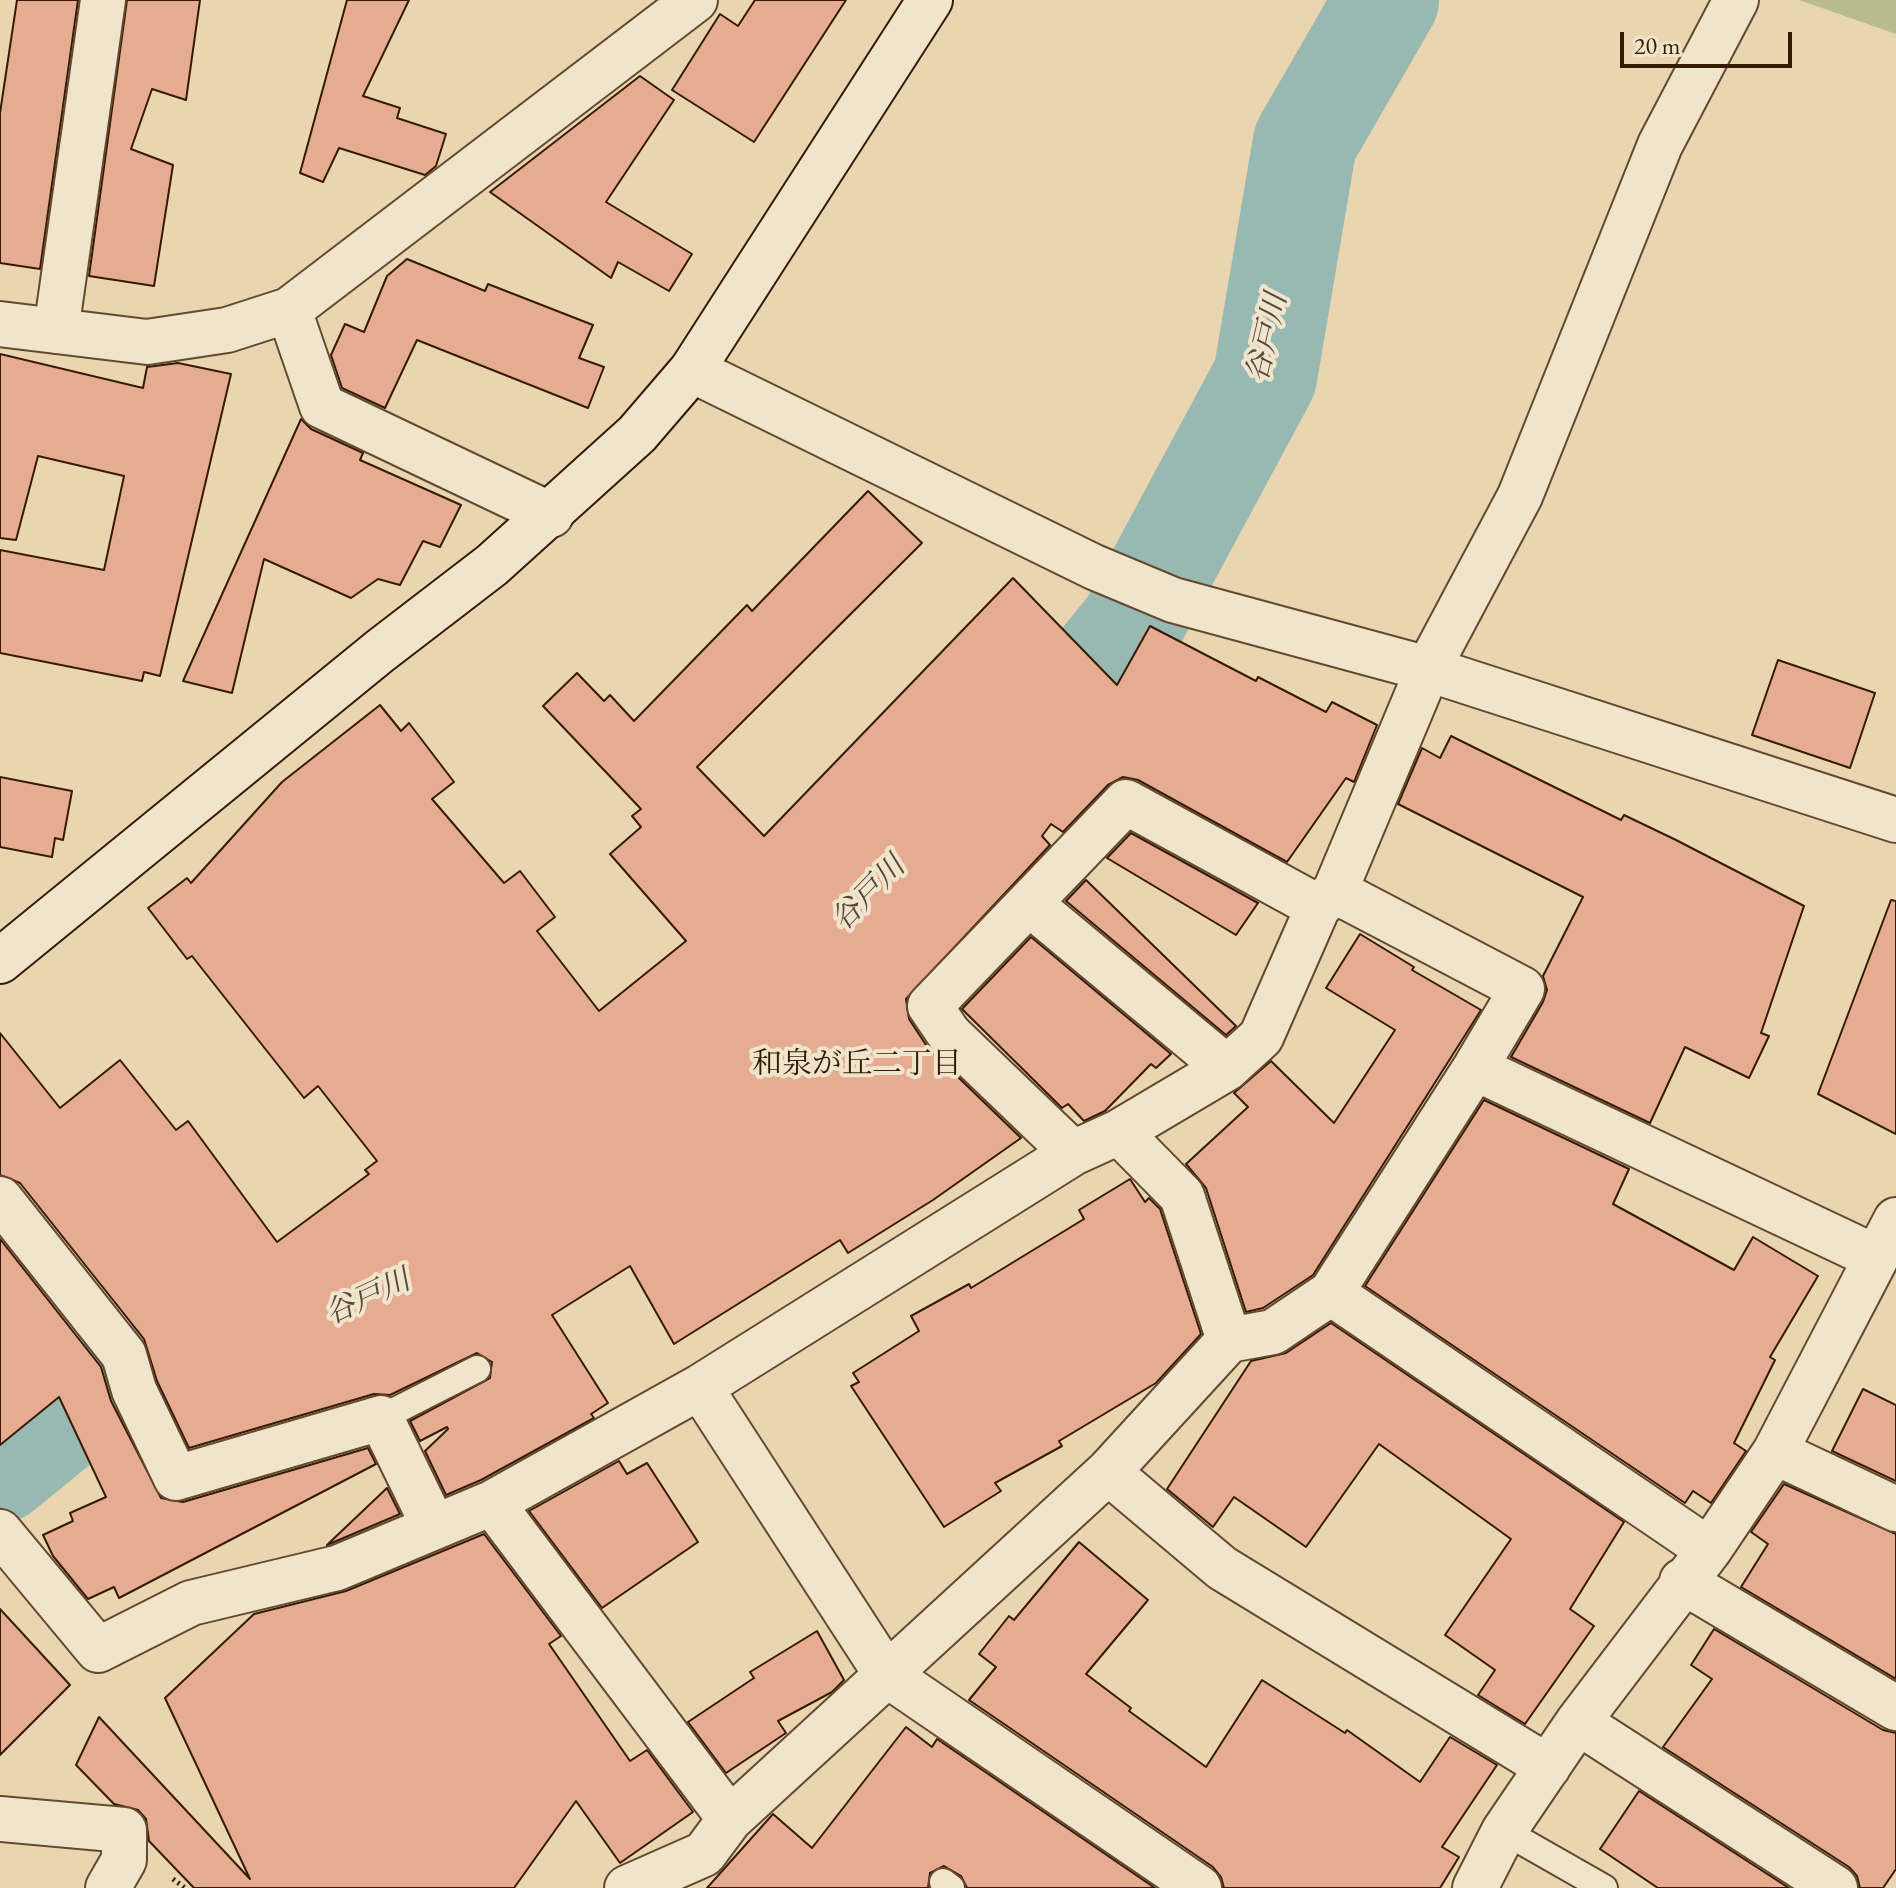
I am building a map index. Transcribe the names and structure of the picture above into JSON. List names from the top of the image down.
{
  "districts": ["和泉が丘二丁目"],
  "water": ["谷戸川"],
  "scale_bar": "20 m"
}
